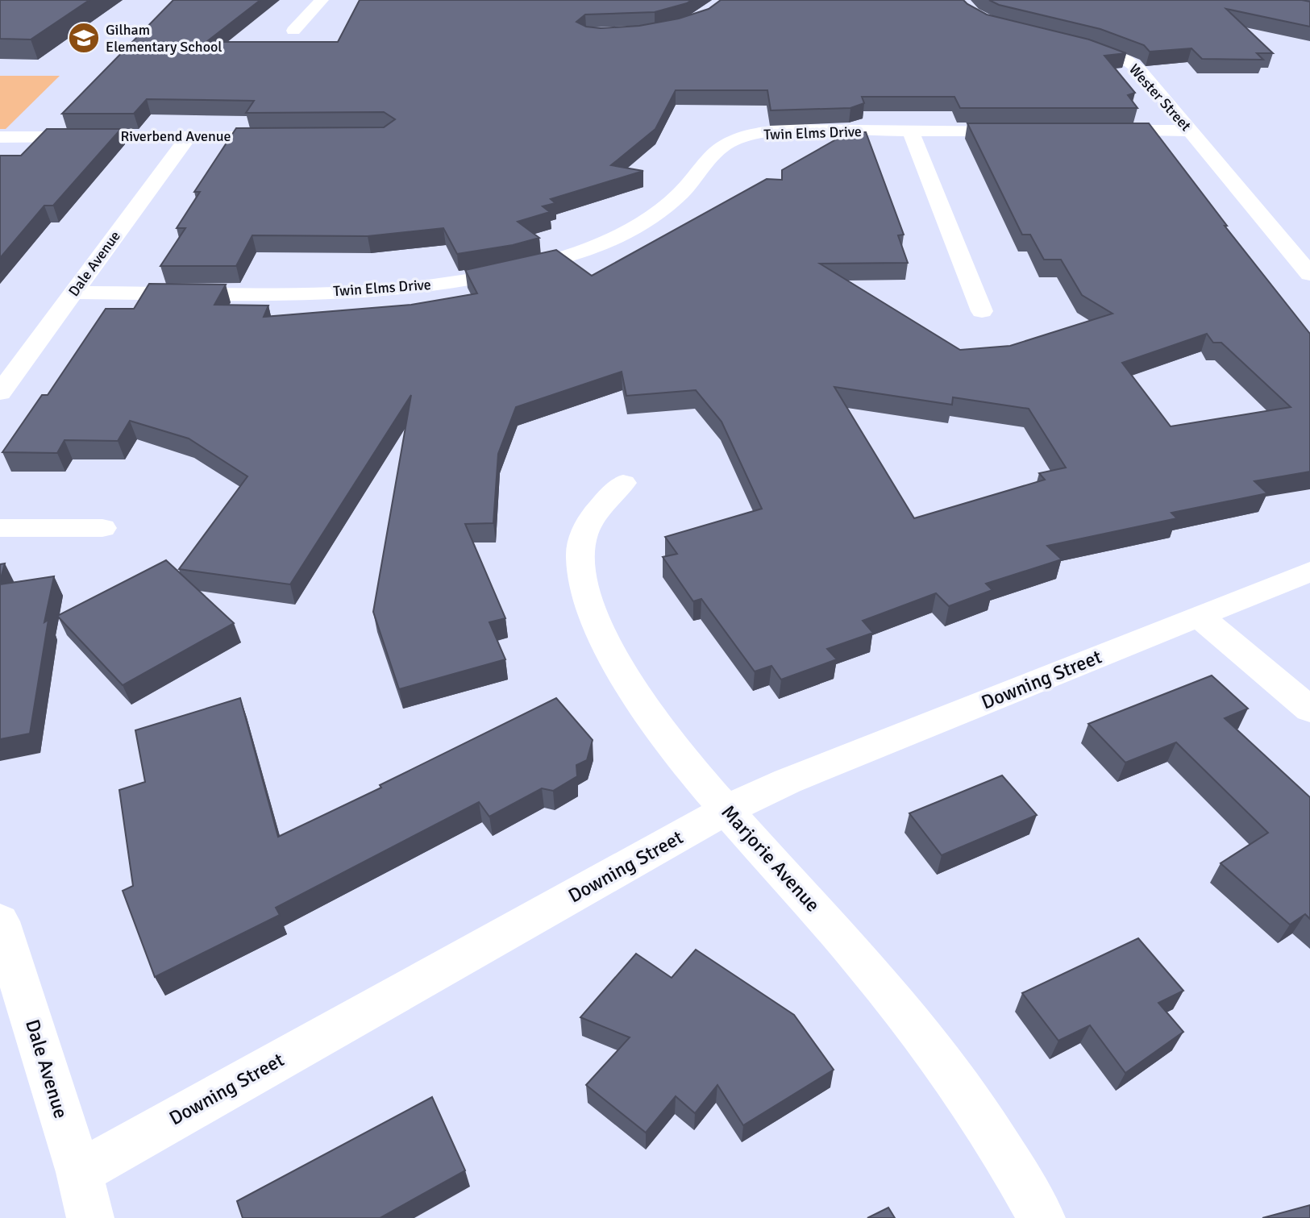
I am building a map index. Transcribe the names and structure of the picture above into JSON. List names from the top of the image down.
{
  "streets": {
    "street": [
      "Wester Street",
      "Twin Elms Drive",
      "Riverbend Avenue",
      "Dale Avenue",
      "Downing Street",
      "Marjorie Avenue"
    ]
  },
  "crossings": [
    ["Twin Elms Drive", "Dale Avenue"],
    ["Riverbend Avenue", "Dale Avenue"],
    ["Dale Avenue", "Downing Street"],
    ["Downing Street", "Marjorie Avenue"]
  ],
  "places": {
    "school or university": ["Gilham Elementary School"]
  }
}
